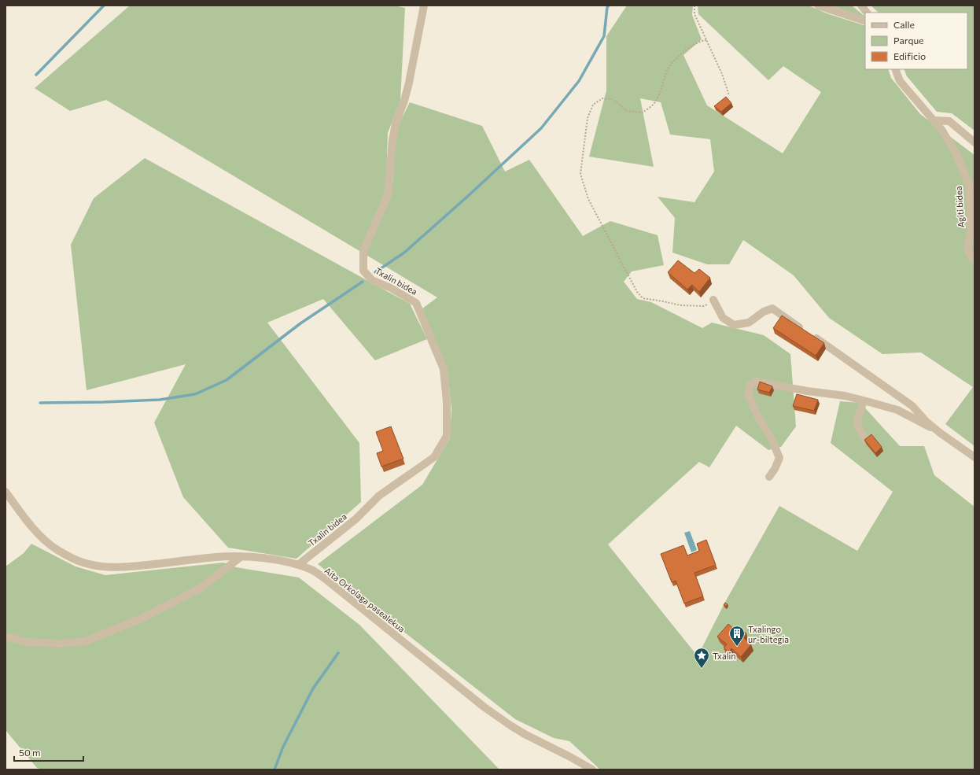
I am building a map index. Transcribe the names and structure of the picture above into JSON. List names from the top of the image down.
{
  "streets": {
    "street": ["Agiti bidea", "Txalin bidea", "Aita Orkolaga pasealekua"]
  },
  "crossings": [
    ["Txalin bidea", "Aita Orkolaga pasealekua"]
  ],
  "places": {
    "building": ["Txalingo ur-biltegia"],
    "place": ["Txalin"]
  },
  "legend": ["Calle", "Parque", "Edificio"],
  "scale_bar": "50 m"
}
